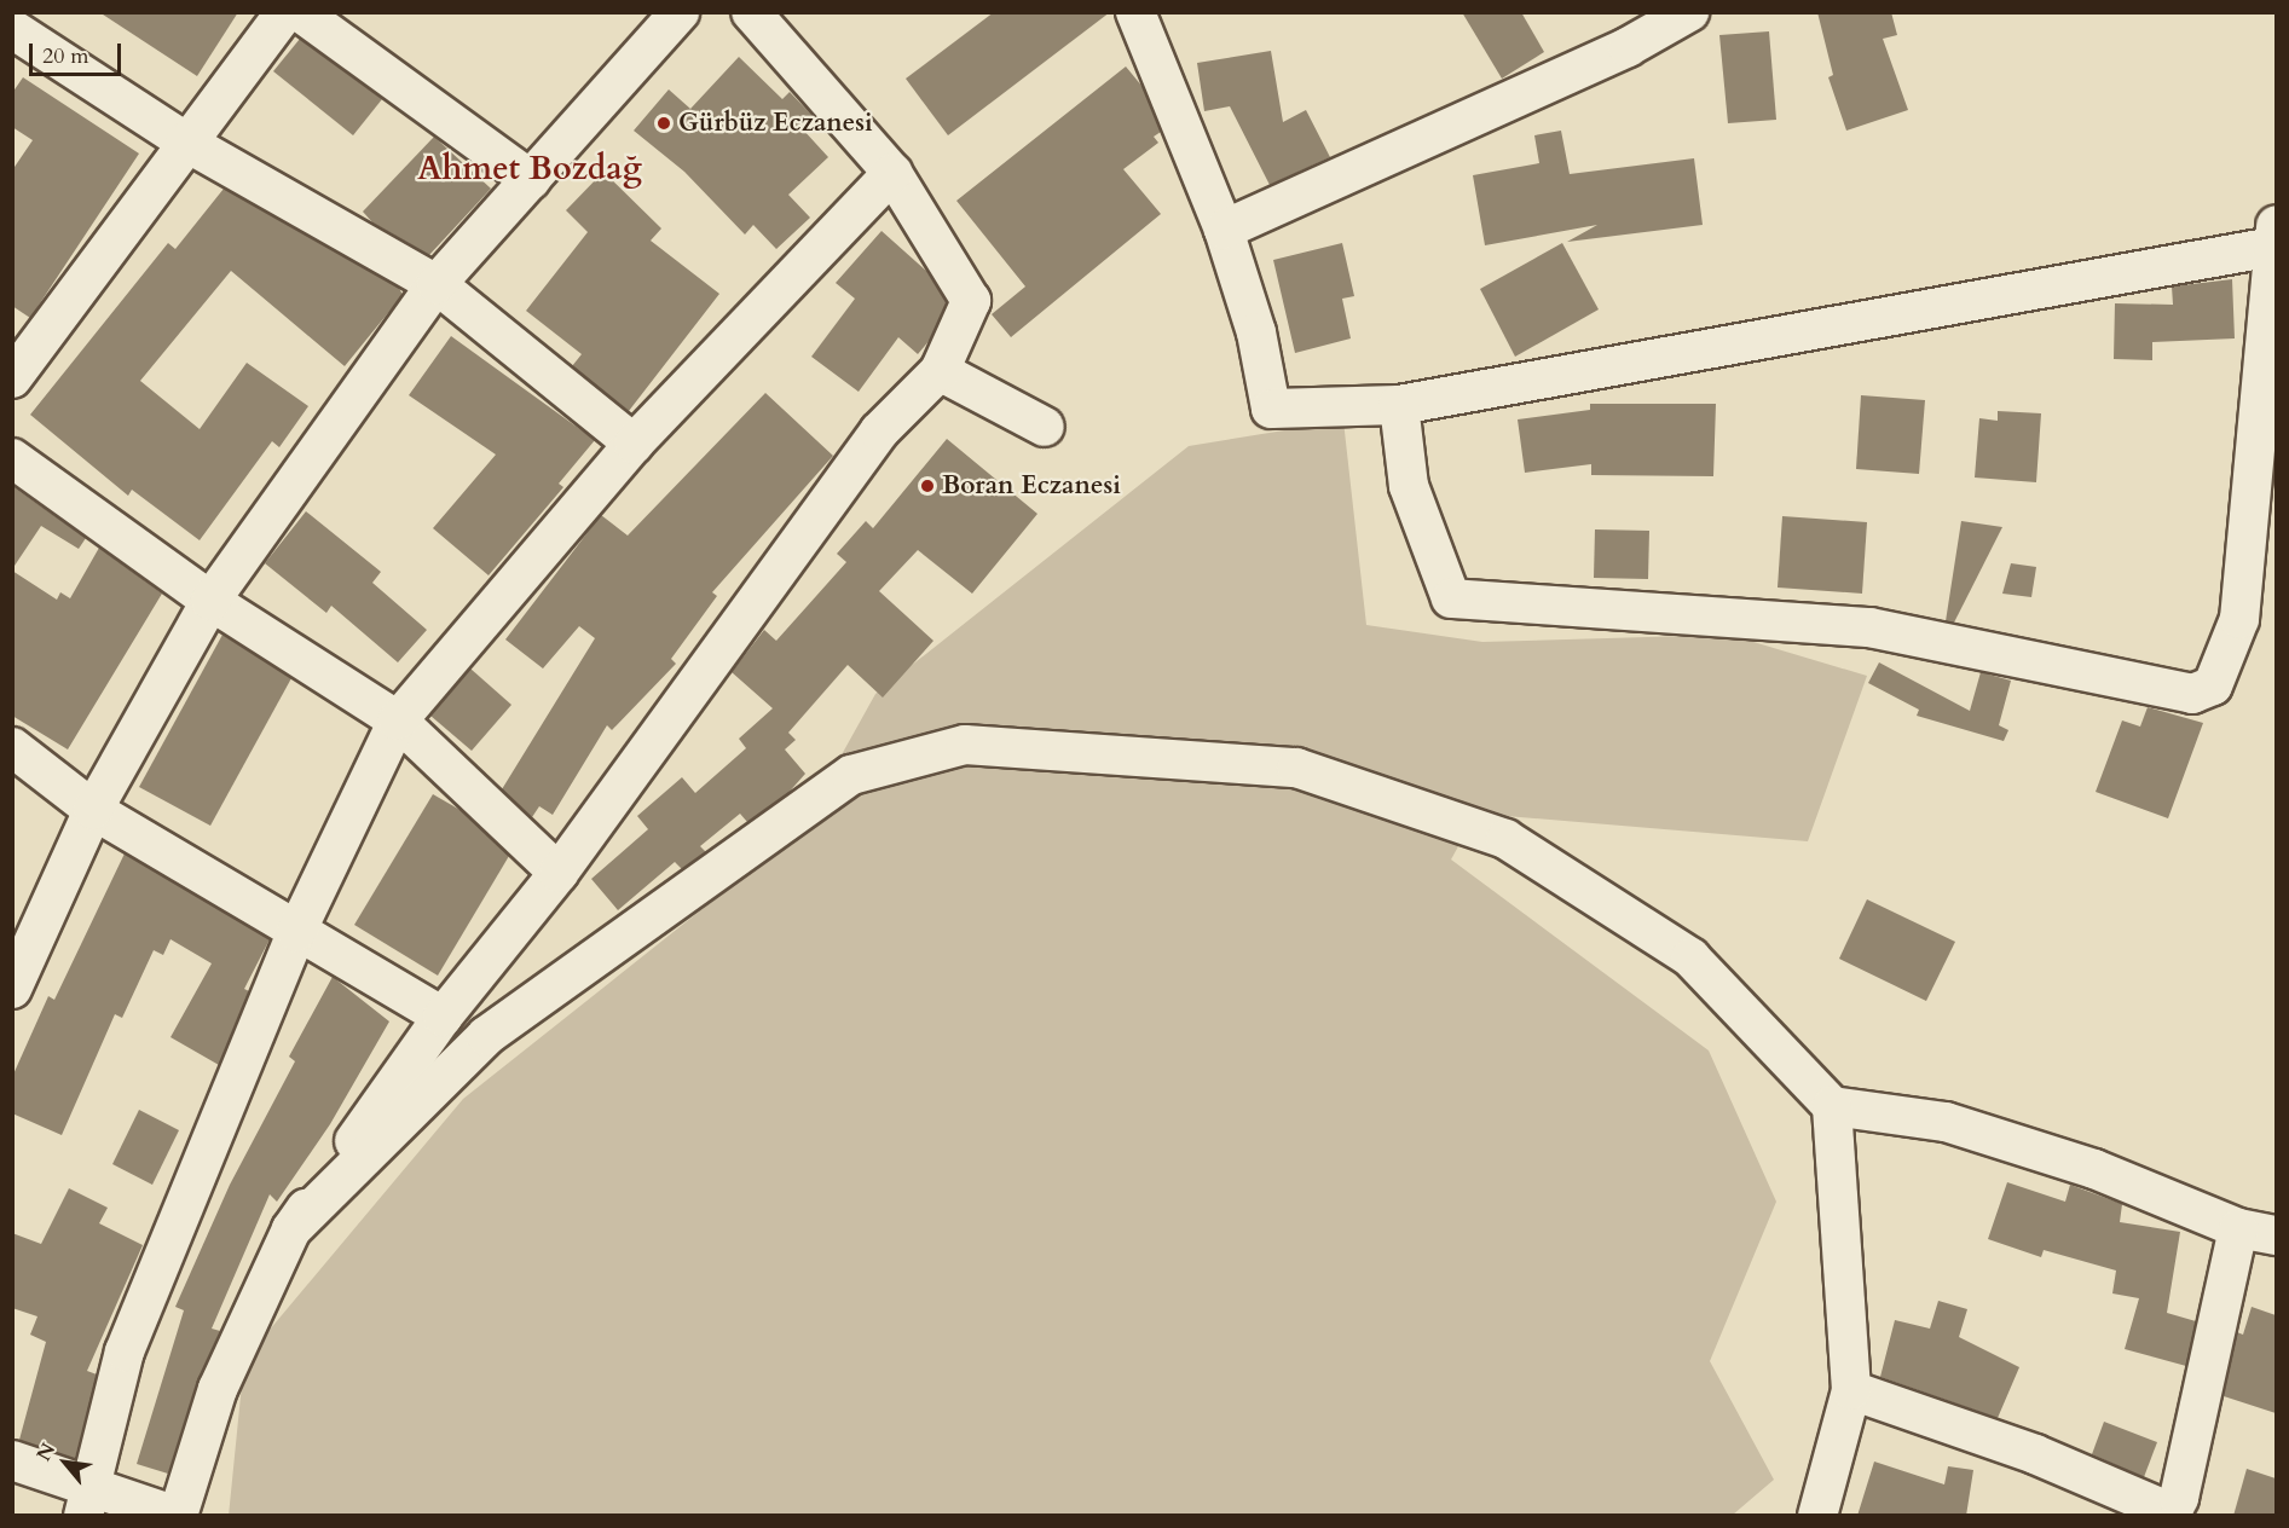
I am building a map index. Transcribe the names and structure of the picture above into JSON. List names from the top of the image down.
{
  "districts": ["Ahmet Bozdağ"],
  "places": ["Gürbüz Eczanesi", "Boran Eczanesi"],
  "scale_bar": "20 m",
  "north": "top left"
}
